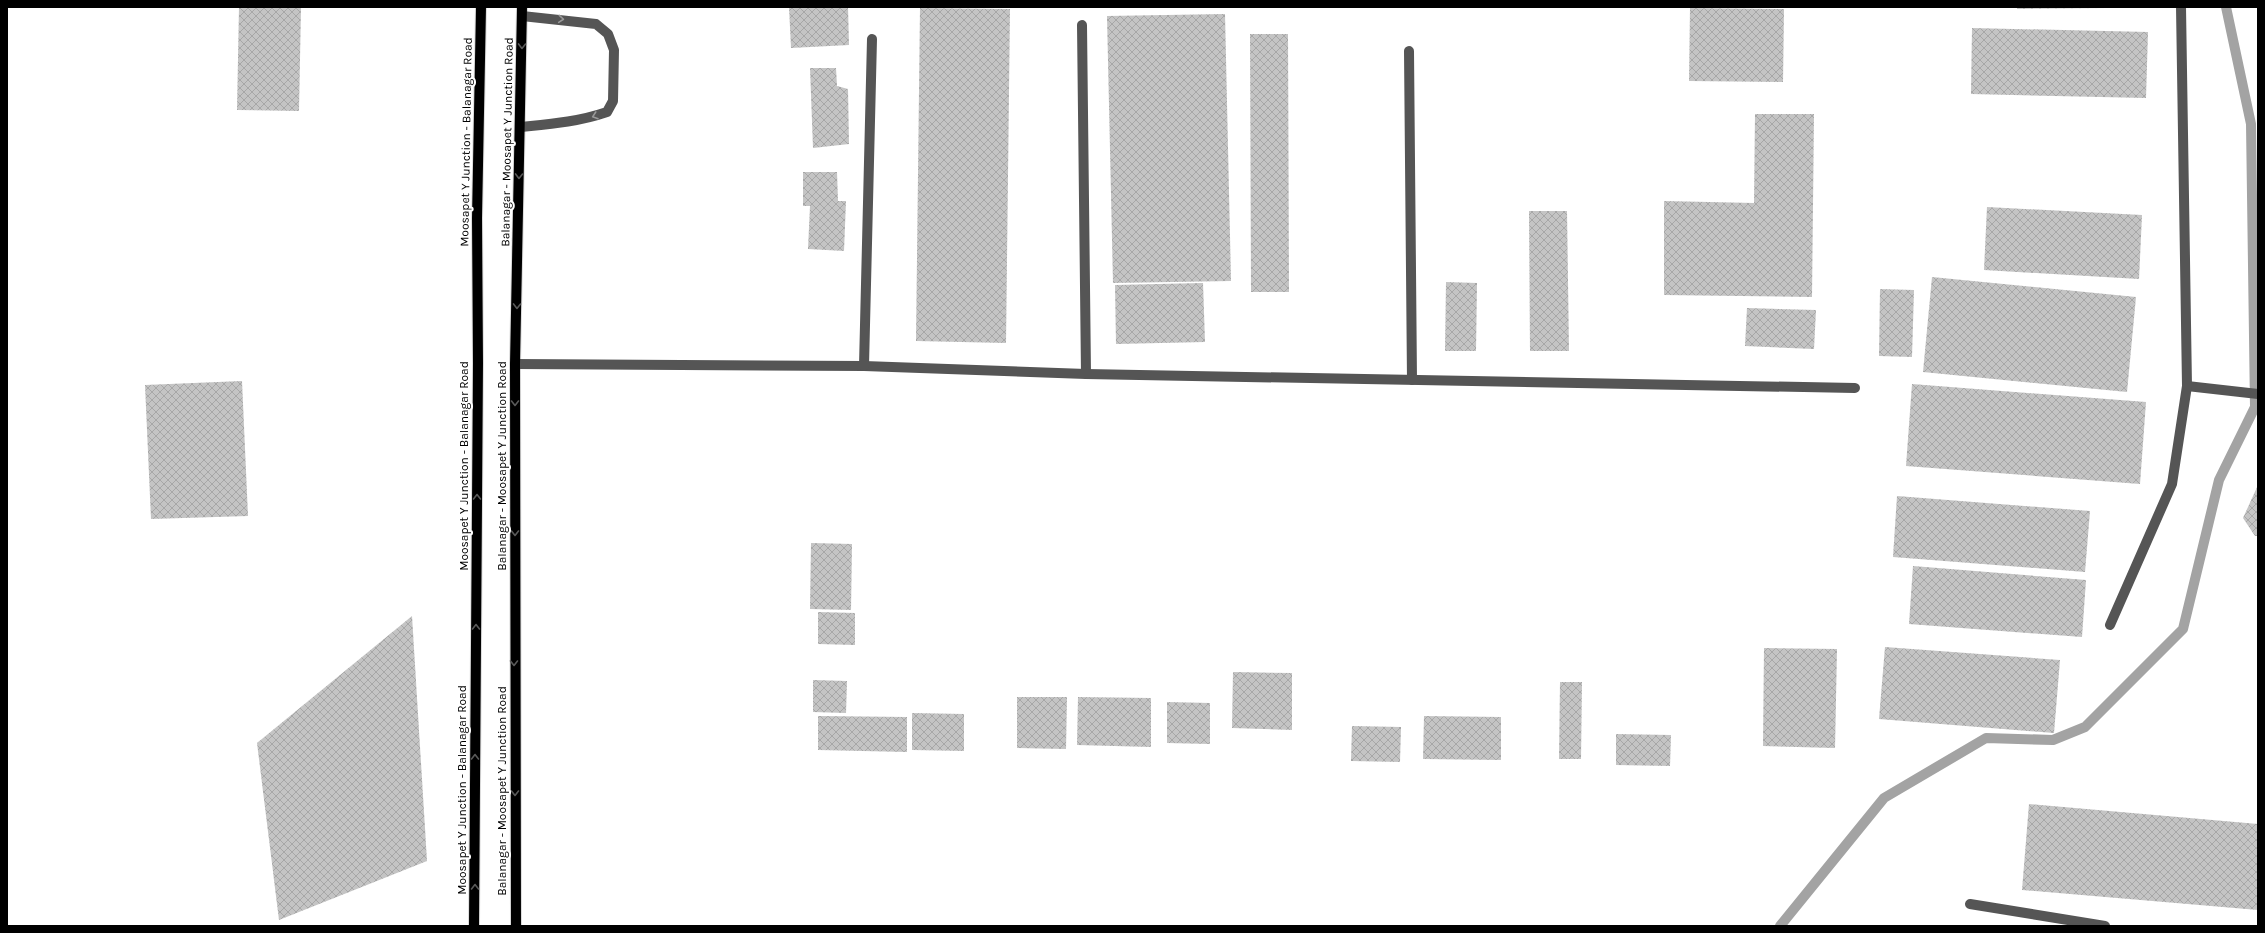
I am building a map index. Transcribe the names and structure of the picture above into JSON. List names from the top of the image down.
{
  "streets": {
    "main road": ["Moosapet Y Junction - Balanagar Road", "Balanagar - Moosapet Y Junction Road"]
  },
  "one_way": ["Moosapet Y Junction - Balanagar Road", "Balanagar - Moosapet Y Junction Road"]
}
